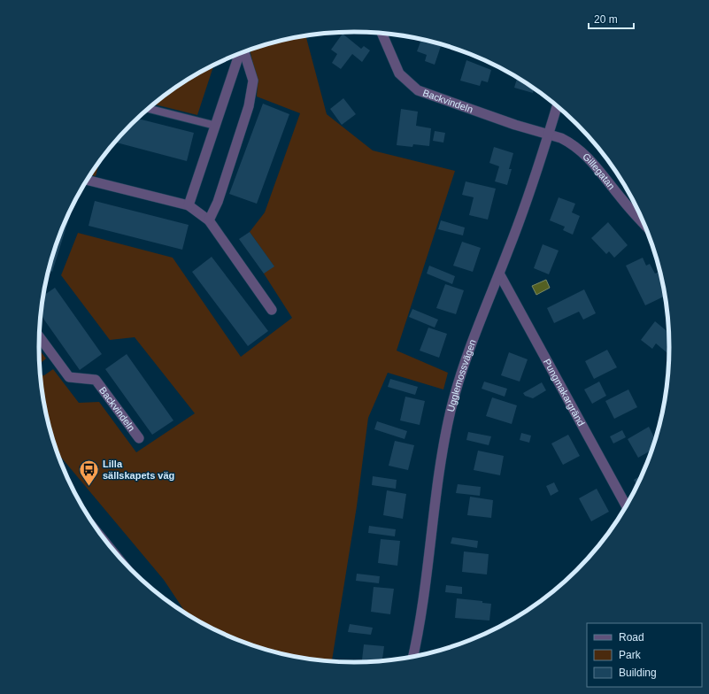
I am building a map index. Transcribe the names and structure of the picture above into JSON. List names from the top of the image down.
{
  "streets": {
    "street": [
      "Backvindeln",
      "Gillegatan",
      "Ugglemossvägen",
      "Pungmakargränd"
    ]
  },
  "crossings": [
    ["Backvindeln", "Gillegatan"],
    ["Backvindeln", "Ugglemossvägen"],
    ["Gillegatan", "Ugglemossvägen"],
    ["Ugglemossvägen", "Pungmakargränd"]
  ],
  "places": {
    "bus stop": ["Lilla sällskapets väg"]
  },
  "legend": ["Road", "Park", "Building"],
  "scale_bar": "20 m"
}
